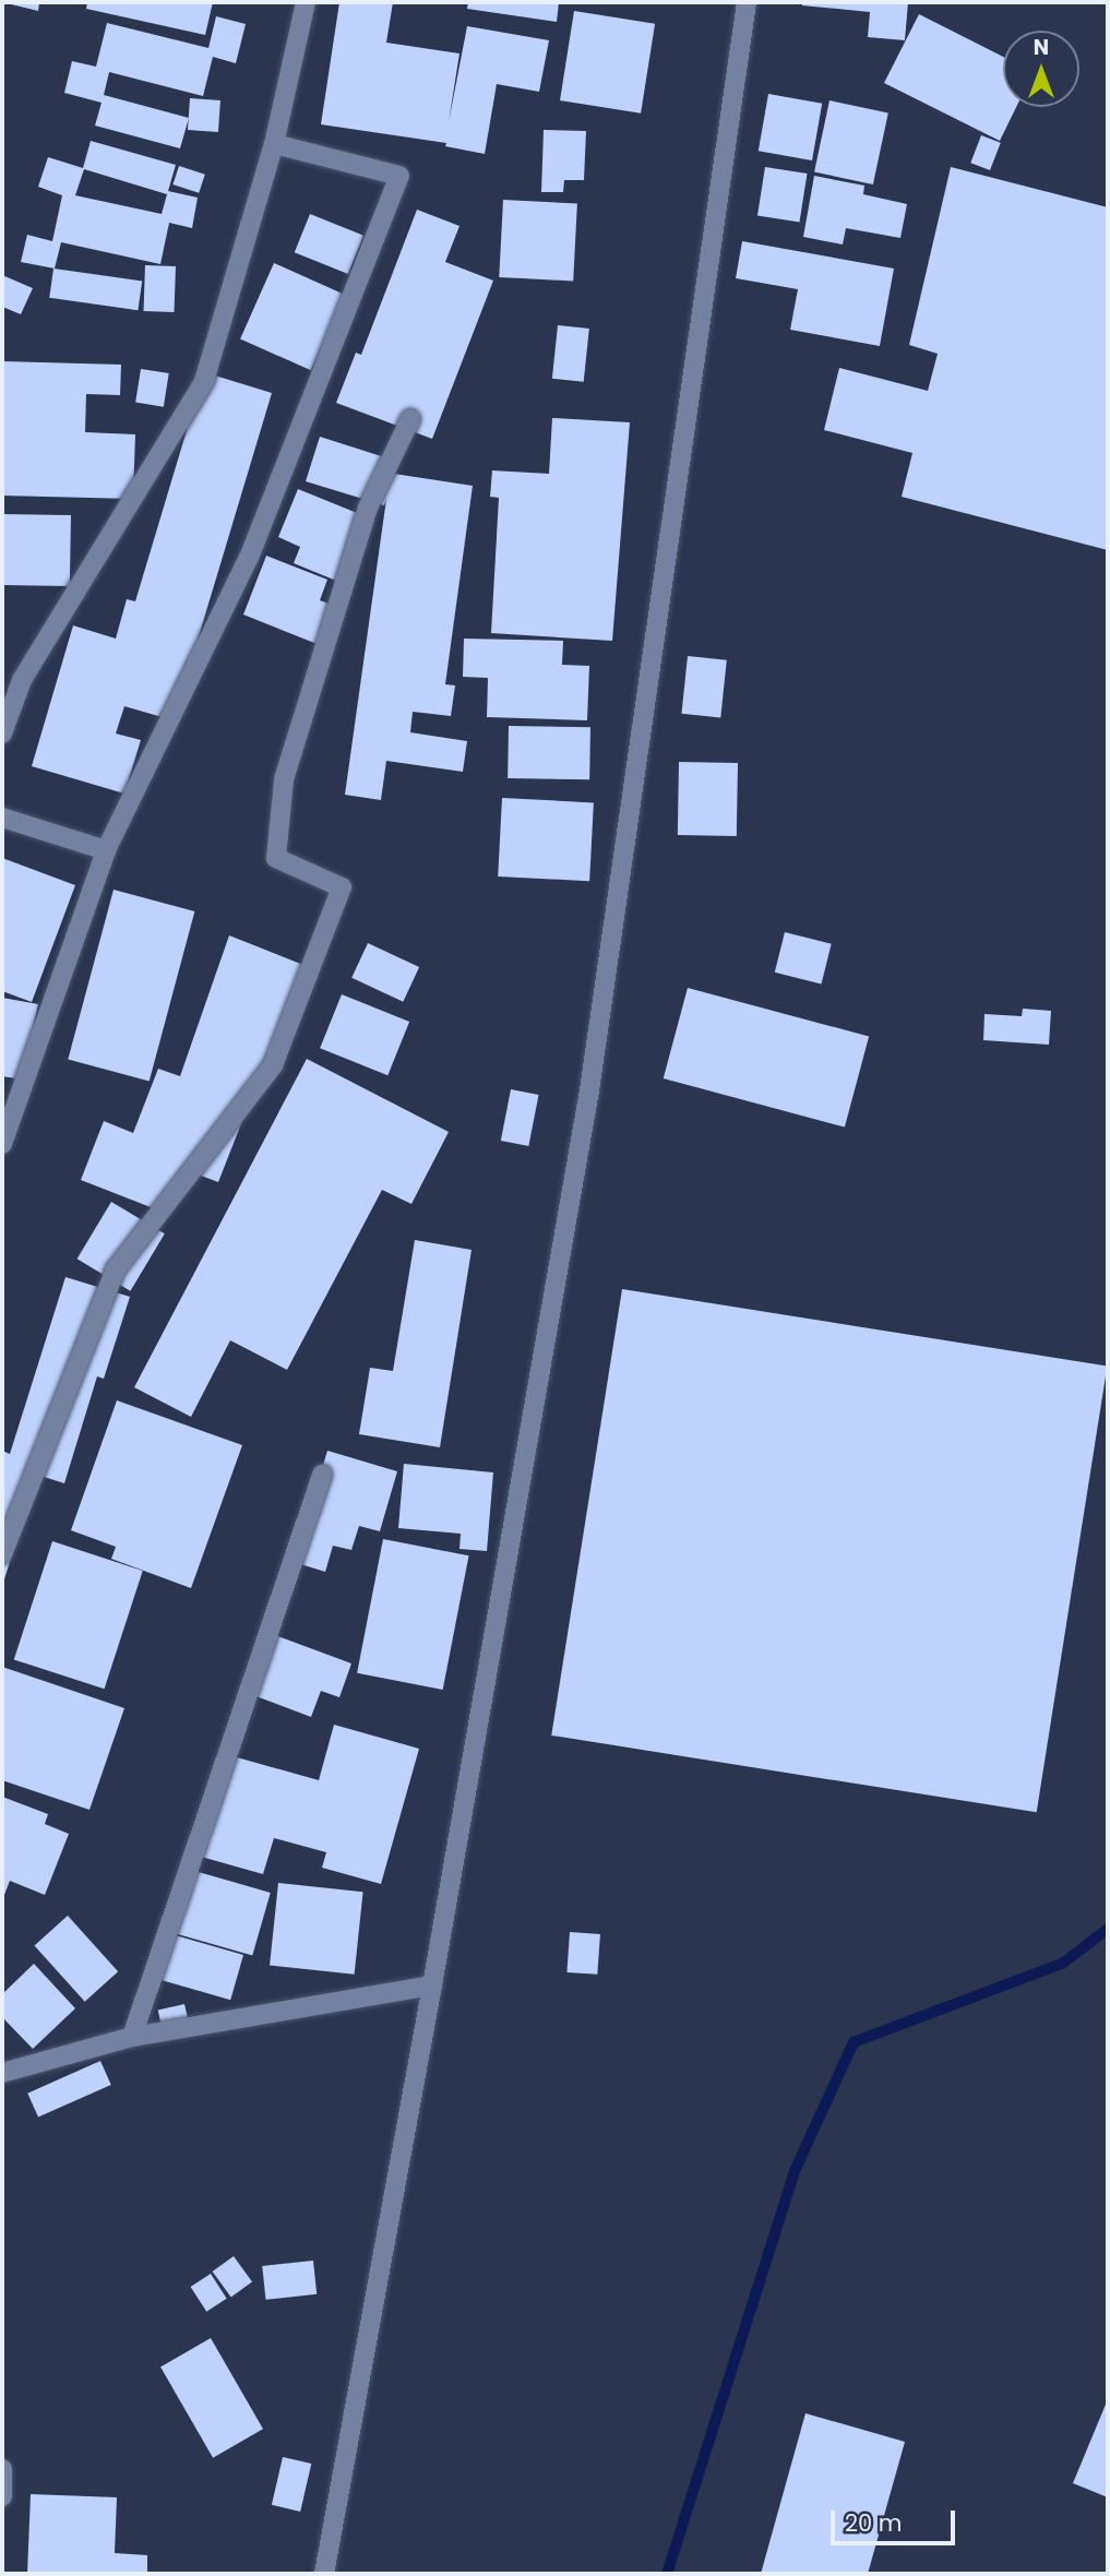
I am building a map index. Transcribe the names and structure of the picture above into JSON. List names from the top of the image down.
{
  "scale_bar": "20 m",
  "north": "top"
}
